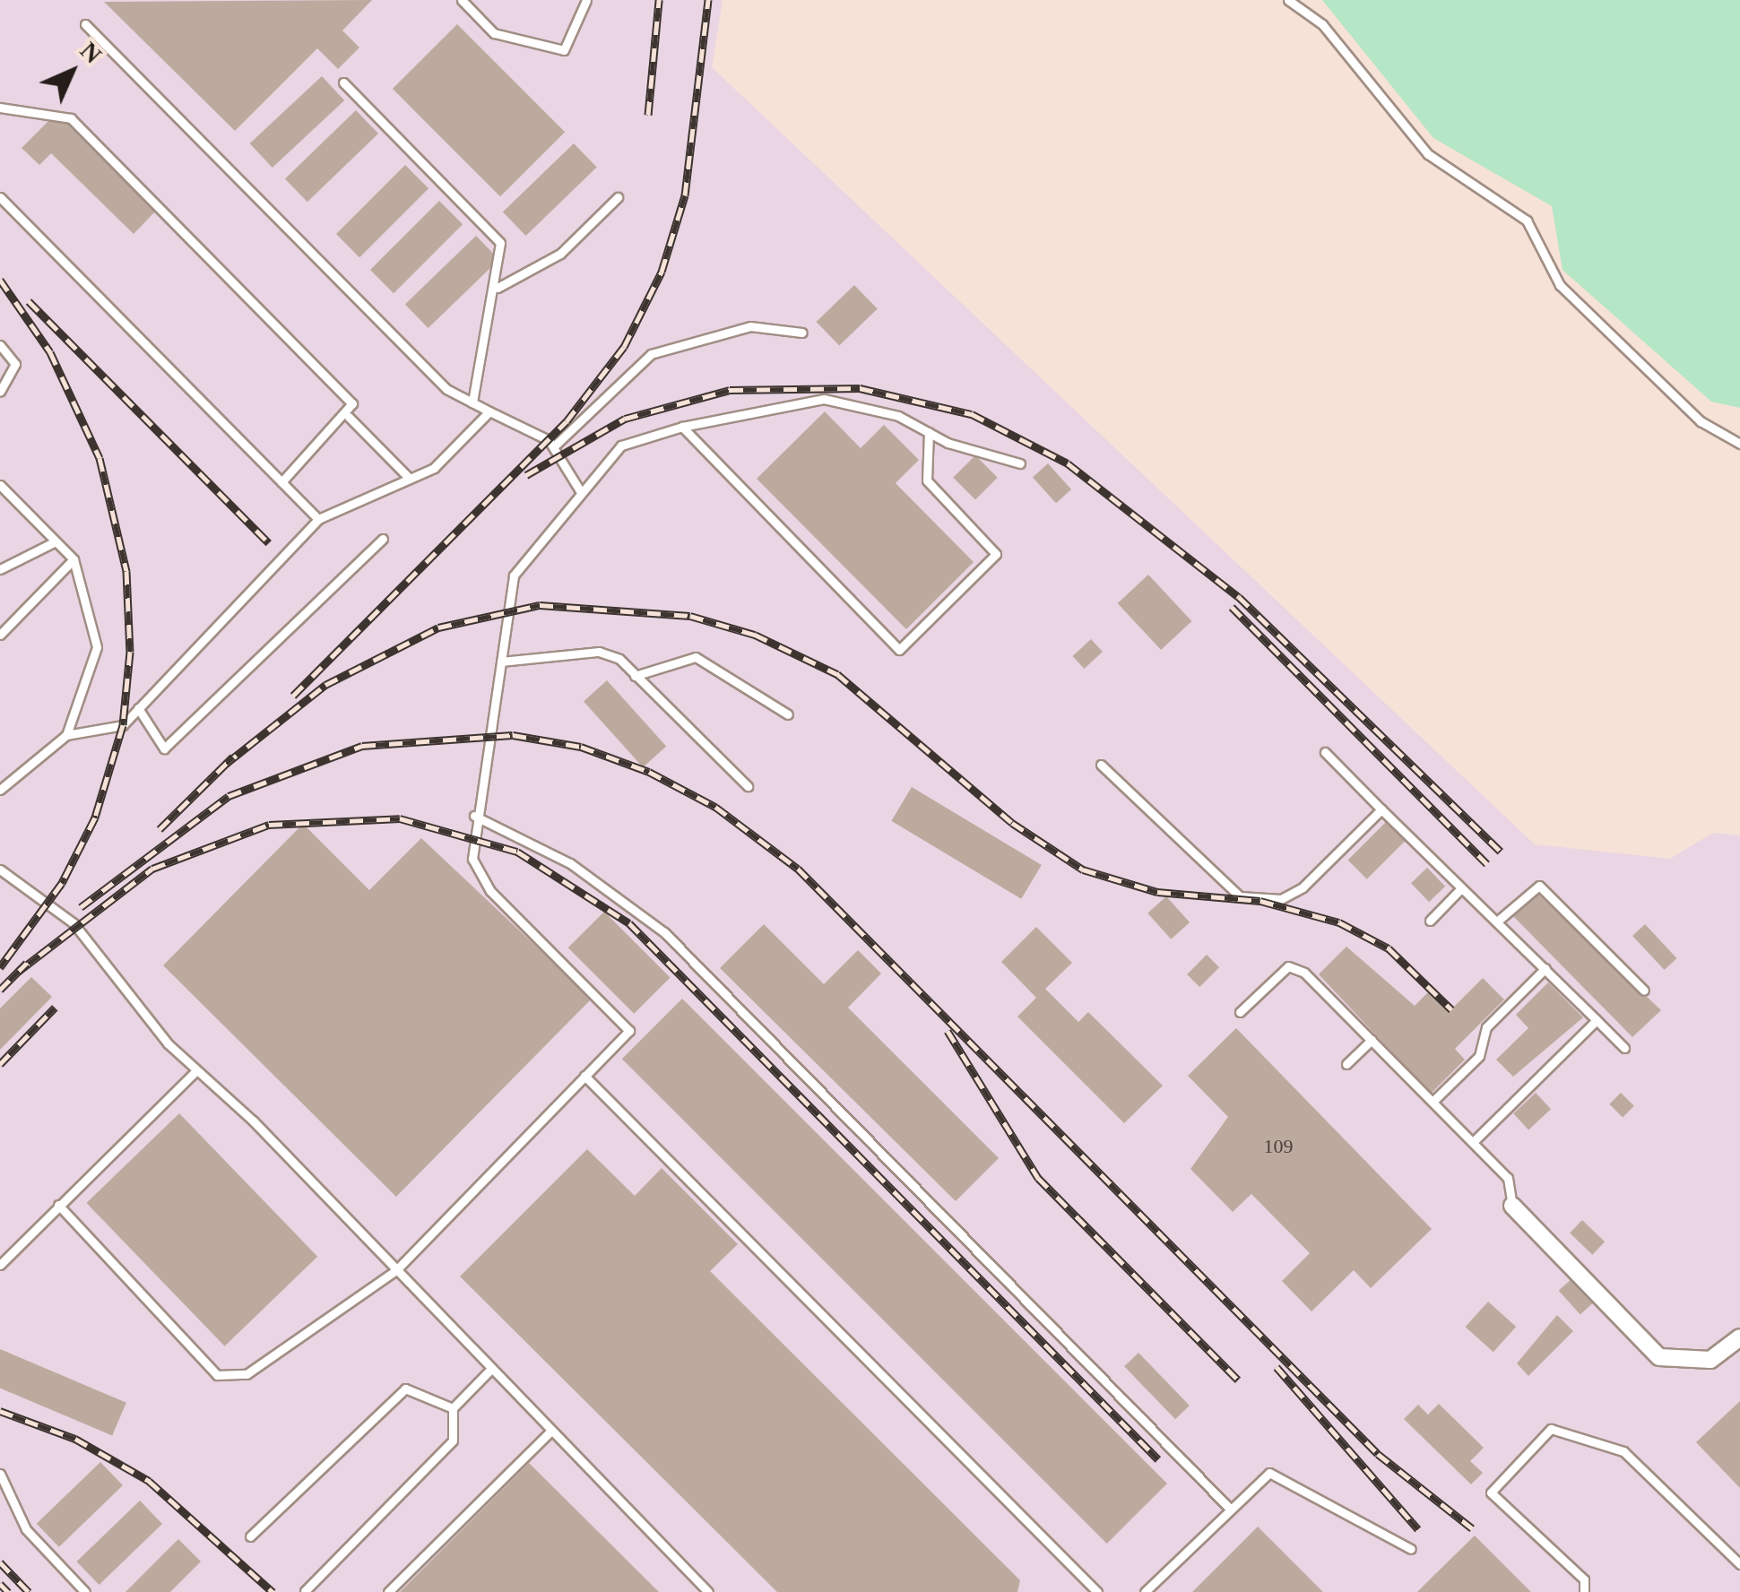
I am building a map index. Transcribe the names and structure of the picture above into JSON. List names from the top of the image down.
{
  "house_numbers": ["109"],
  "north": "top right"
}
